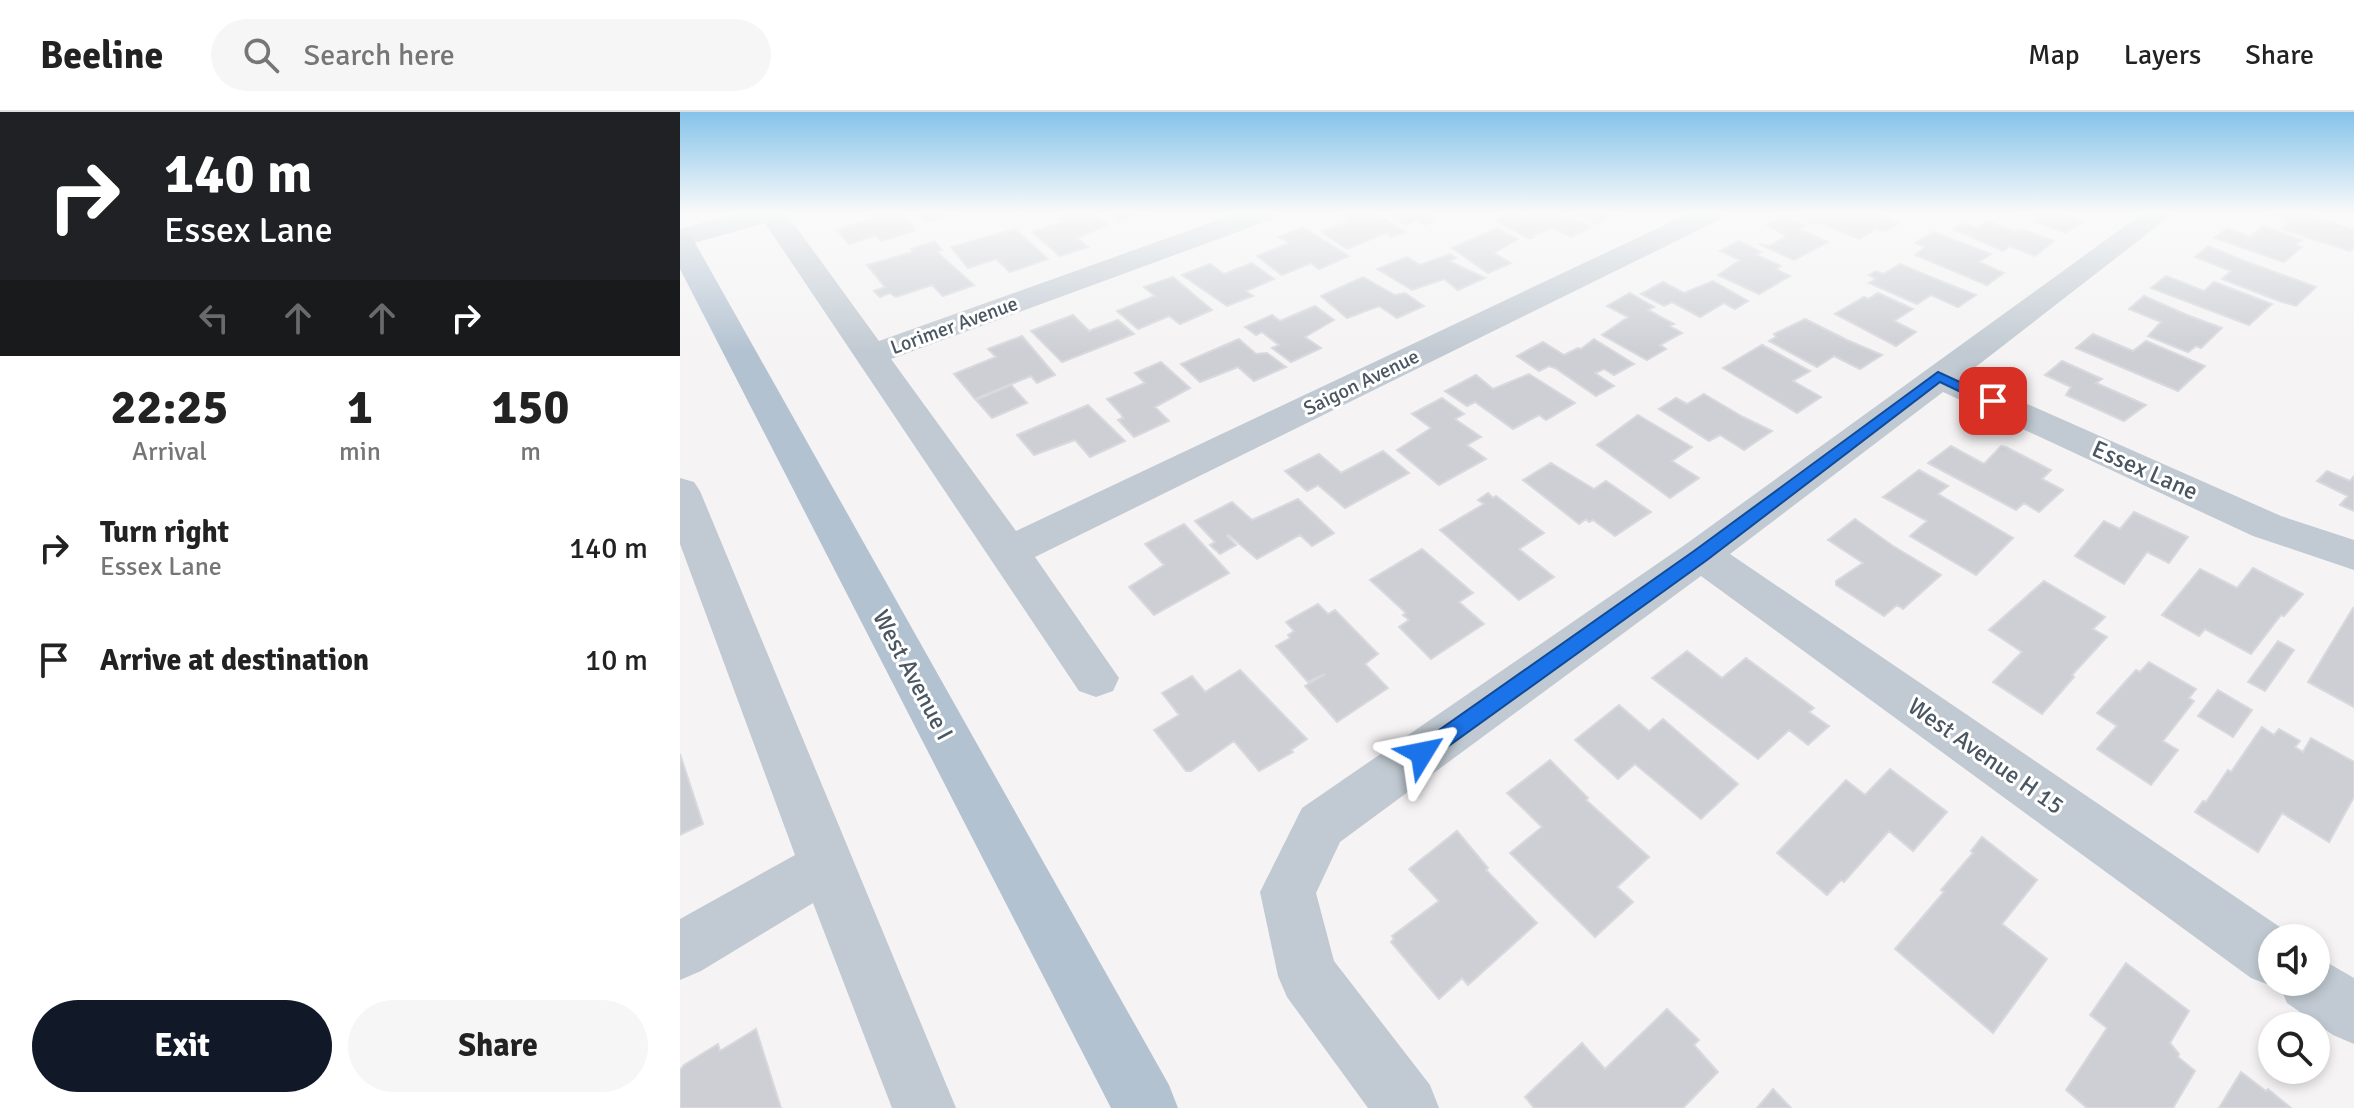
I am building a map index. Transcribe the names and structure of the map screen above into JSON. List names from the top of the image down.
{
  "streets": {
    "main road": ["West Avenue I"],
    "street": [
      "Lorimer Avenue",
      "Saigon Avenue",
      "Essex Lane",
      "West Avenue H 15"
    ]
  },
  "page": {
    "header": "Beeline",
    "search": "Search here",
    "nav": ["Map", "Layers", "Share"],
    "turn": ["140 m", "Essex Lane"],
    "eta": [
      "22:25",
      "Arrival",
      "1",
      "min",
      "150",
      "m"
    ],
    "list": [
      {
        "name": "Turn right",
        "note": "Essex Lane",
        "value": "140 m"
      },
      {
        "name": "Arrive at destination",
        "value": "10 m"
      }
    ],
    "buttons": ["Exit", "Share"]
  }
}
